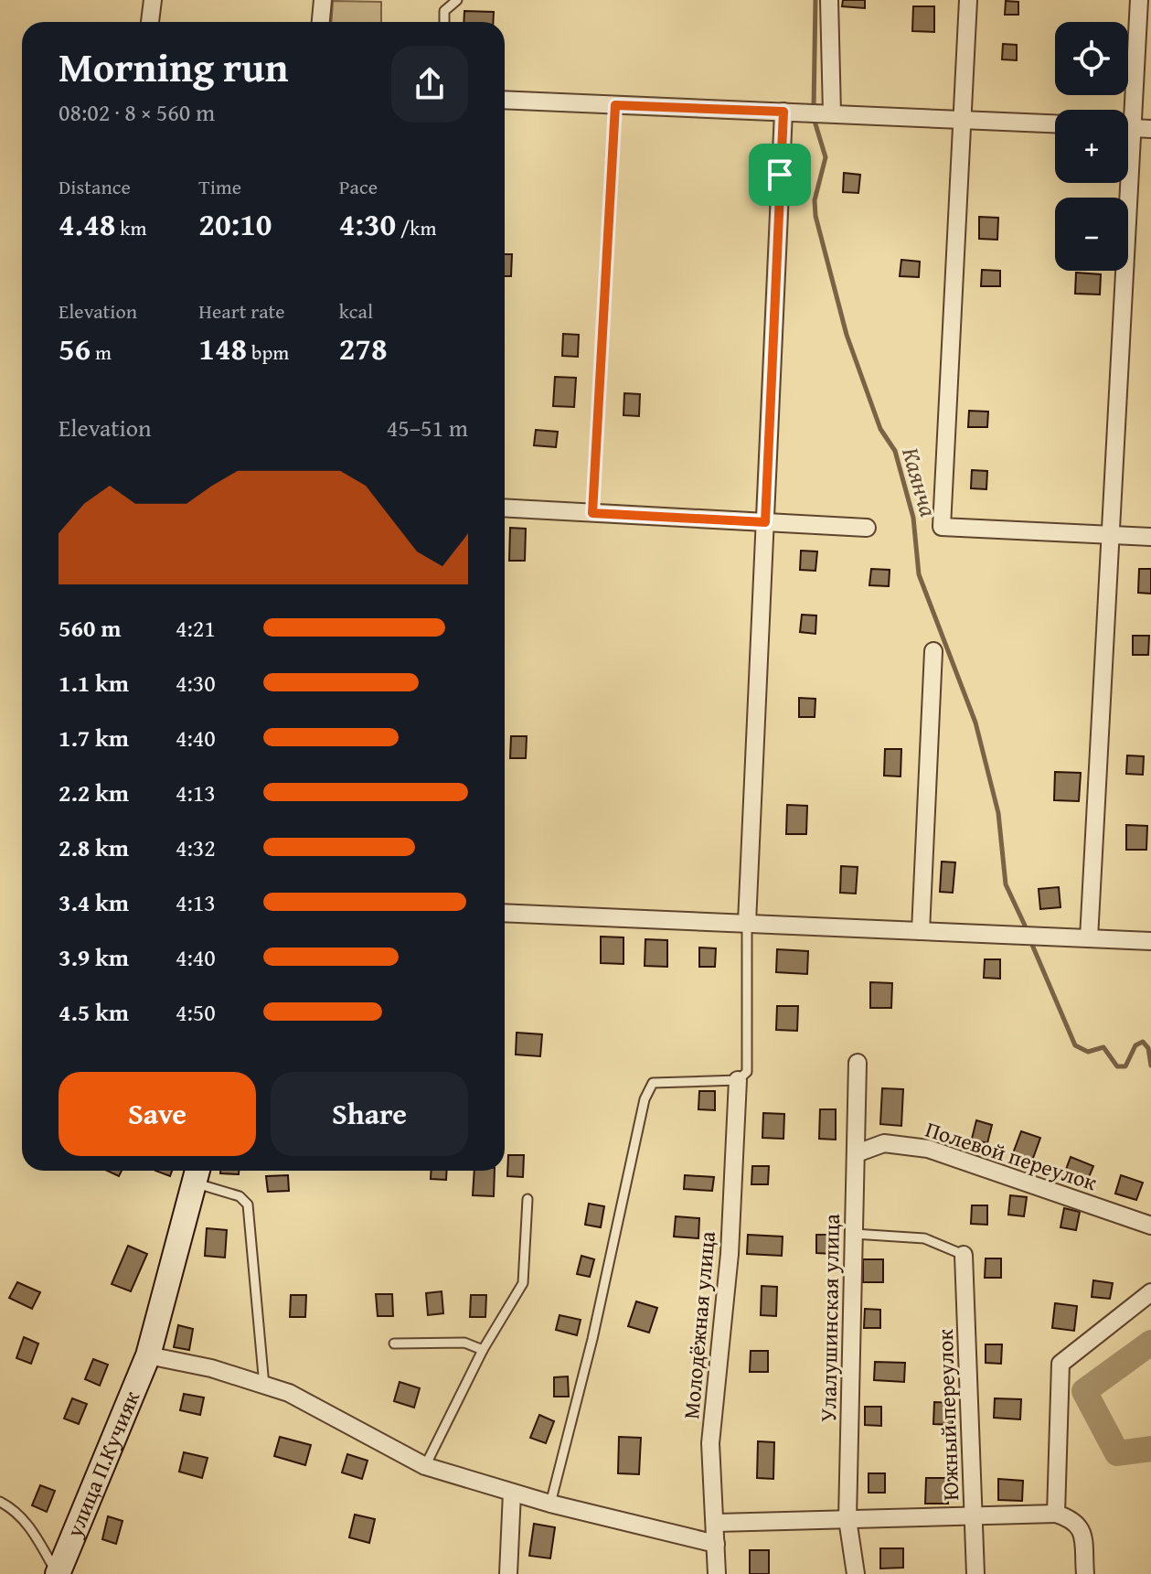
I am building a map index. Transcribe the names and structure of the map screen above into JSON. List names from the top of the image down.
{
  "streets": {
    "street": [
      "Полевой переулок",
      "Улалушинская улица",
      "Молодёжная улица",
      "Южный переулок",
      "улица П.Кучияк"
    ]
  },
  "crossings": [
    ["Полевой переулок", "Улалушинская улица"]
  ],
  "water": ["Каянча"],
  "page": {
    "map_buttons": ["+", "−"],
    "heading": ["Morning run", "08:02 · 8 × 560 m"],
    "stats": [
      ["Distance", "4.48 km"],
      ["Time", "20:10"],
      ["Pace", "4:30 /km"],
      ["Elevation", "56 m"],
      ["Heart rate", "148 bpm"],
      ["kcal", "278"]
    ],
    "chart": ["Elevation", "45–51 m"],
    "list": [
      {
        "name": "560 m",
        "note": "4:21"
      },
      {
        "name": "1.1 km",
        "note": "4:30"
      },
      {
        "name": "1.7 km",
        "note": "4:40"
      },
      {
        "name": "2.2 km",
        "note": "4:13"
      },
      {
        "name": "2.8 km",
        "note": "4:32"
      },
      {
        "name": "3.4 km",
        "note": "4:13"
      },
      {
        "name": "3.9 km",
        "note": "4:40"
      },
      {
        "name": "4.5 km",
        "note": "4:50"
      }
    ],
    "buttons": ["Save", "Share"]
  }
}
